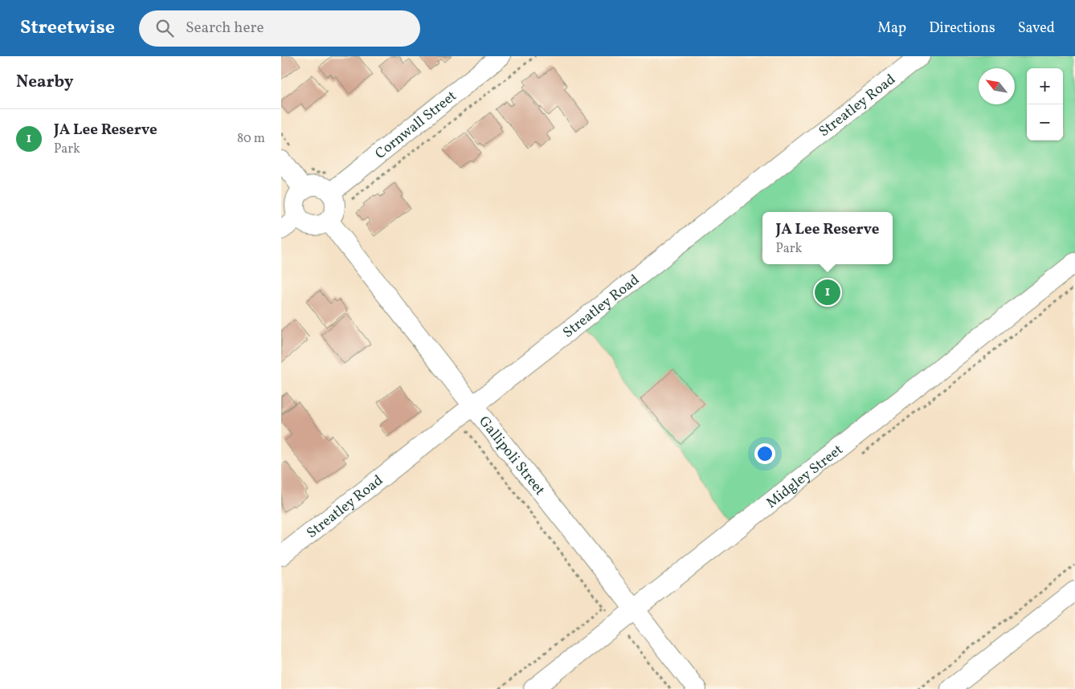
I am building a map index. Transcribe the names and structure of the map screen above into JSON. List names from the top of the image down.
{
  "streets": {
    "street": [
      "Streatley Road",
      "Cornwall Street",
      "Gallipoli Street",
      "Midgley Street"
    ]
  },
  "crossings": [
    ["Streatley Road", "Gallipoli Street"],
    ["Cornwall Street", "Gallipoli Street"],
    ["Gallipoli Street", "Midgley Street"]
  ],
  "north": "top left",
  "page": {
    "header": "Streetwise",
    "search": "Search here",
    "nav": ["Map", "Directions", "Saved"],
    "heading": "Nearby",
    "map_buttons": ["+", "−"],
    "list": [
      {
        "mark": "1",
        "name": "JA Lee Reserve",
        "note": "Park",
        "value": "80 m"
      }
    ],
    "popup": ["JA Lee Reserve", "Park"],
    "pins": "1"
  }
}
